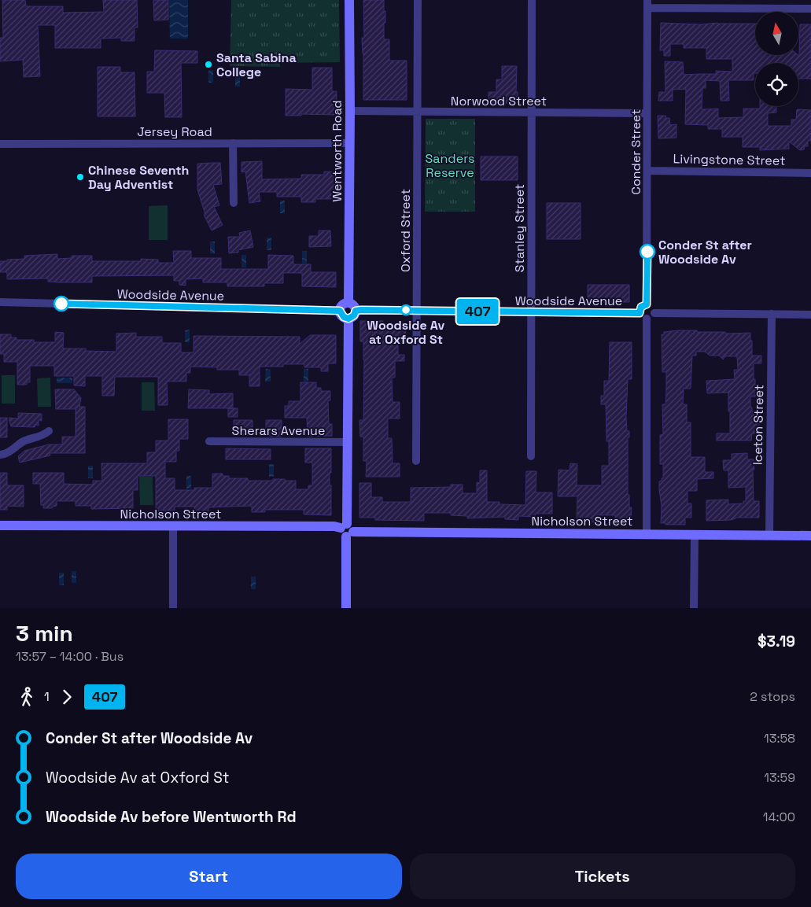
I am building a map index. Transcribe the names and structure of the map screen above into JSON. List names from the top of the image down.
{
  "streets": {
    "street": [
      "Norwood Street",
      "Jersey Road",
      "Wentworth Road",
      "Conder Street",
      "Livingstone Street",
      "Stanley Street",
      "Oxford Street",
      "Woodside Avenue",
      "Iceton Street",
      "Sherars Avenue",
      "Nicholson Street"
    ]
  },
  "crossings": [
    ["Norwood Street", "Wentworth Road"],
    ["Norwood Street", "Conder Street"],
    ["Norwood Street", "Stanley Street"],
    ["Norwood Street", "Oxford Street"],
    ["Jersey Road", "Wentworth Road"],
    ["Wentworth Road", "Woodside Avenue"],
    ["Conder Street", "Livingstone Street"],
    ["Conder Street", "Woodside Avenue"],
    ["Stanley Street", "Woodside Avenue"],
    ["Oxford Street", "Woodside Avenue"],
    ["Iceton Street", "Nicholson Street"]
  ],
  "parks": ["Sanders Reserve"],
  "places": [
    "Santa Sabina College",
    "Chinese Seventh Day Adventist",
    "Conder St after Woodside Av",
    "Woodside Av at Oxford St"
  ],
  "lines": ["bus line 407"],
  "north": "top",
  "page": {
    "on_map": "407",
    "heading": ["3 min", "13:57 – 14:00 · Bus", "$3.19"],
    "legs": ["1", "407", "2 stops"],
    "list": [
      {
        "name": "Conder St after Woodside Av",
        "value": "13:58"
      },
      {
        "name": "Woodside Av at Oxford St",
        "value": "13:59"
      },
      {
        "name": "Woodside Av before Wentworth Rd",
        "value": "14:00"
      }
    ],
    "buttons": ["Start", "Tickets"]
  }
}
